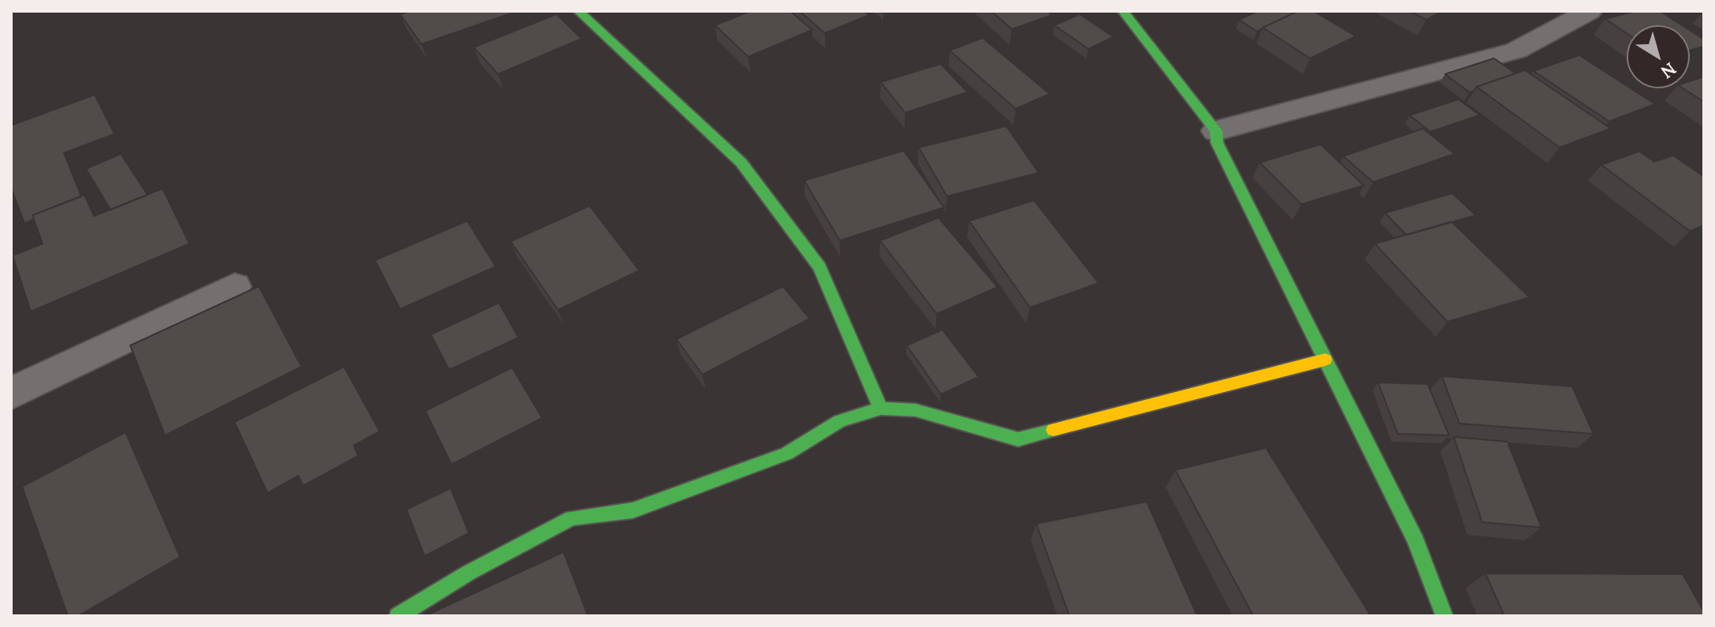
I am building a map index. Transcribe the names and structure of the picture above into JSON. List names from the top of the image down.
{
  "north": "bottom right"
}
